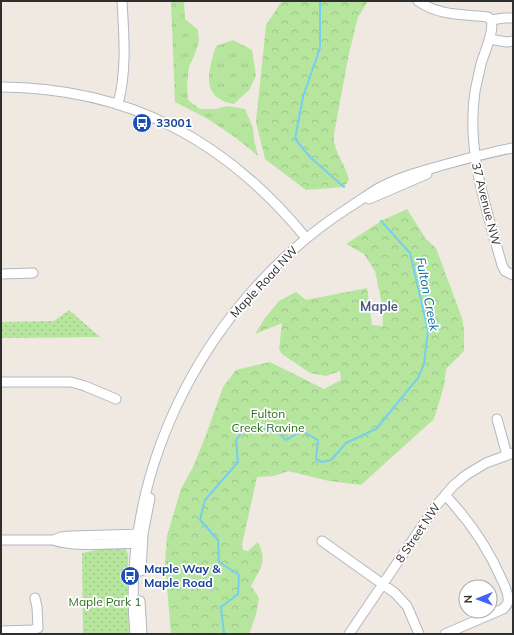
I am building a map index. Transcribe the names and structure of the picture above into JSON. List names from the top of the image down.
{
  "streets": {
    "street": ["37 Avenue NW", "Maple Road NW", "8 Street NW"]
  },
  "crossings": [
    ["37 Avenue NW", "Maple Road NW"]
  ],
  "districts": ["Maple"],
  "water": ["Fulton Creek"],
  "parks": ["Fulton Creek Ravine", "Maple Park 1"],
  "places": {
    "bus stop": ["33001", "Maple Way & Maple Road"]
  },
  "north": "left"
}
